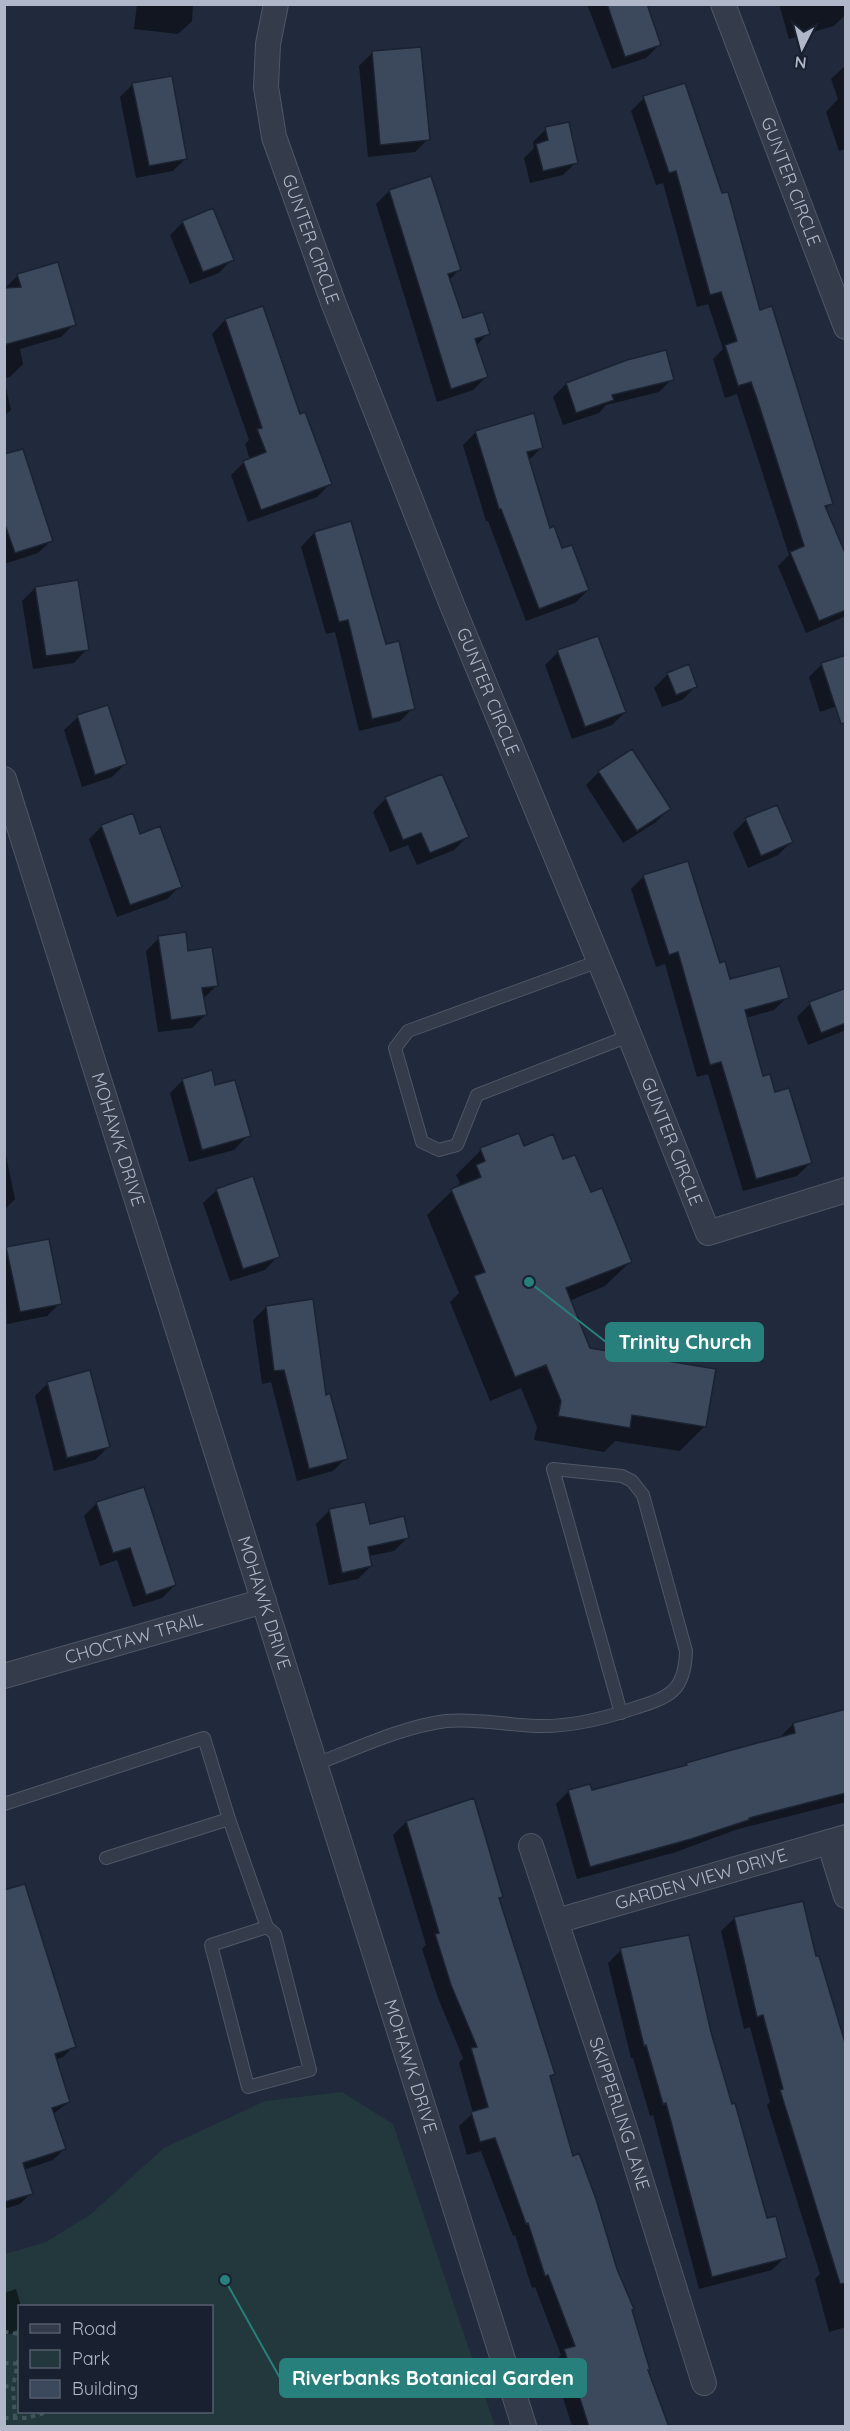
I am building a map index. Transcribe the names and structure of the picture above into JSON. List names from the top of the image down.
{
  "streets": {
    "street": [
      "GUNTER CIRCLE",
      "MOHAWK DRIVE",
      "CHOCTAW TRAIL",
      "GARDEN VIEW DRIVE",
      "SKIPPERLING LANE"
    ]
  },
  "crossings": [
    ["MOHAWK DRIVE", "CHOCTAW TRAIL"],
    ["GARDEN VIEW DRIVE", "SKIPPERLING LANE"]
  ],
  "places": ["Trinity Church", "Riverbanks Botanical Garden"],
  "legend": ["Road", "Park", "Building"],
  "north": "bottom"
}
